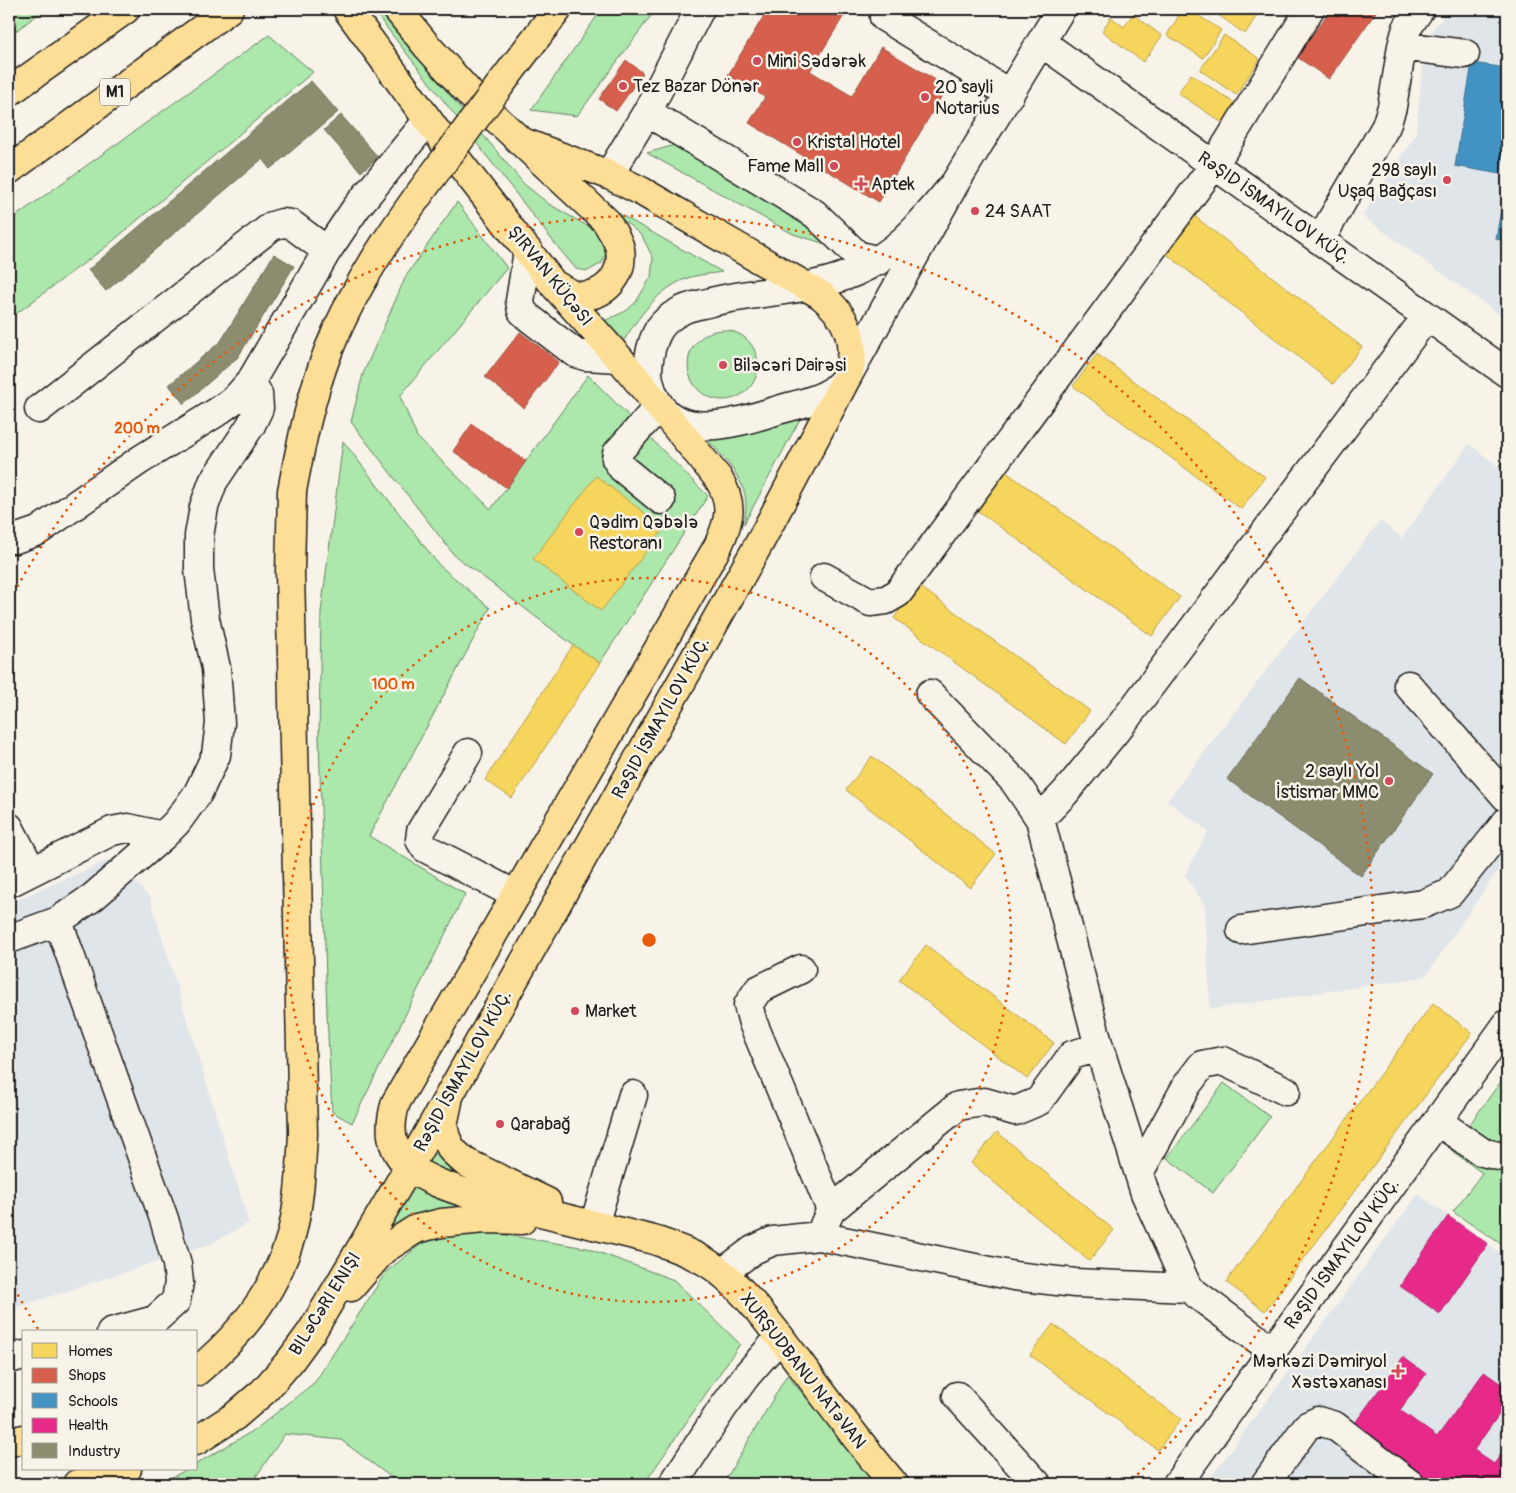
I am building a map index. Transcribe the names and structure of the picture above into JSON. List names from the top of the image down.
{
  "streets": {
    "main road": [
      "M1",
      "ŞIRVAN KÜÇƏSI",
      "BILƏCƏRI ENIŞI",
      "XURŞUDBANU NATƏVAN"
    ]
  },
  "crossings": [
    ["ŞIRVAN KÜÇƏSI", "BILƏCƏRI ENIŞI"]
  ],
  "places": {
    "other": [
      "Mini Sədərək",
      "Tez Bazar Dönər",
      "20 sayli Notarius",
      "Kristal Hotel",
      "Fame Mall",
      "298 saylı Uşaq Bağçası",
      "24 SAAT",
      "Biləcəri Dairəsi",
      "Qədim Qəbələ Restoranı",
      "2 saylı Yol İstismar MMC",
      "Market",
      "Qarabağ"
    ],
    "health": ["Aptek", "Mərkəzi Dəmiryol Xəstəxanası"]
  },
  "legend": [
    "Homes",
    "Shops",
    "Schools",
    "Health",
    "Industry"
  ],
  "rings": ["200 m", "100 m"]
}
